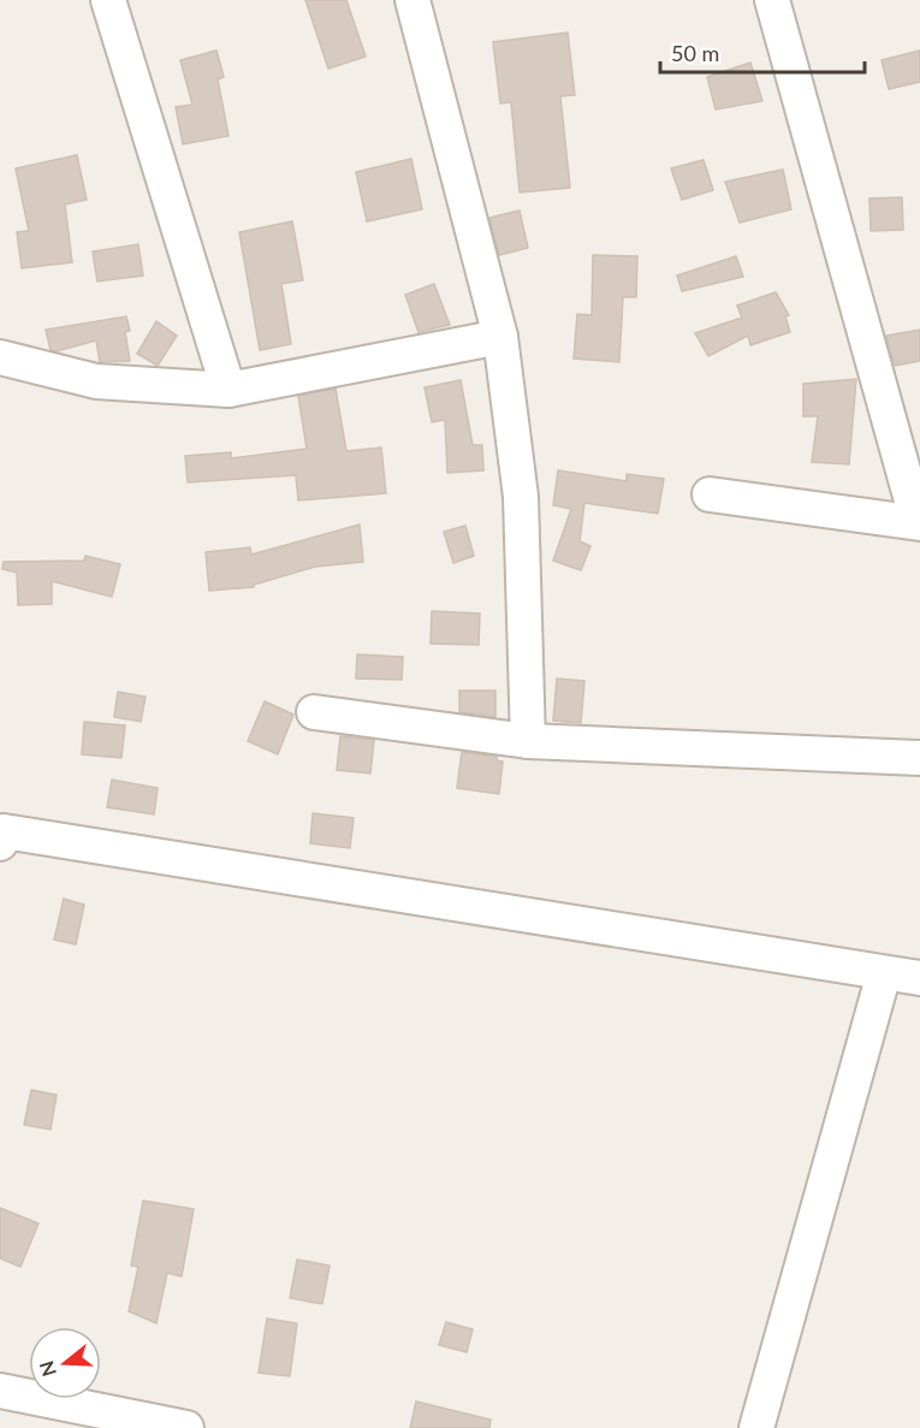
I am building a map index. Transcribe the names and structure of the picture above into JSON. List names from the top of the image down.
{
  "scale_bar": "50 m",
  "north": "left"
}
